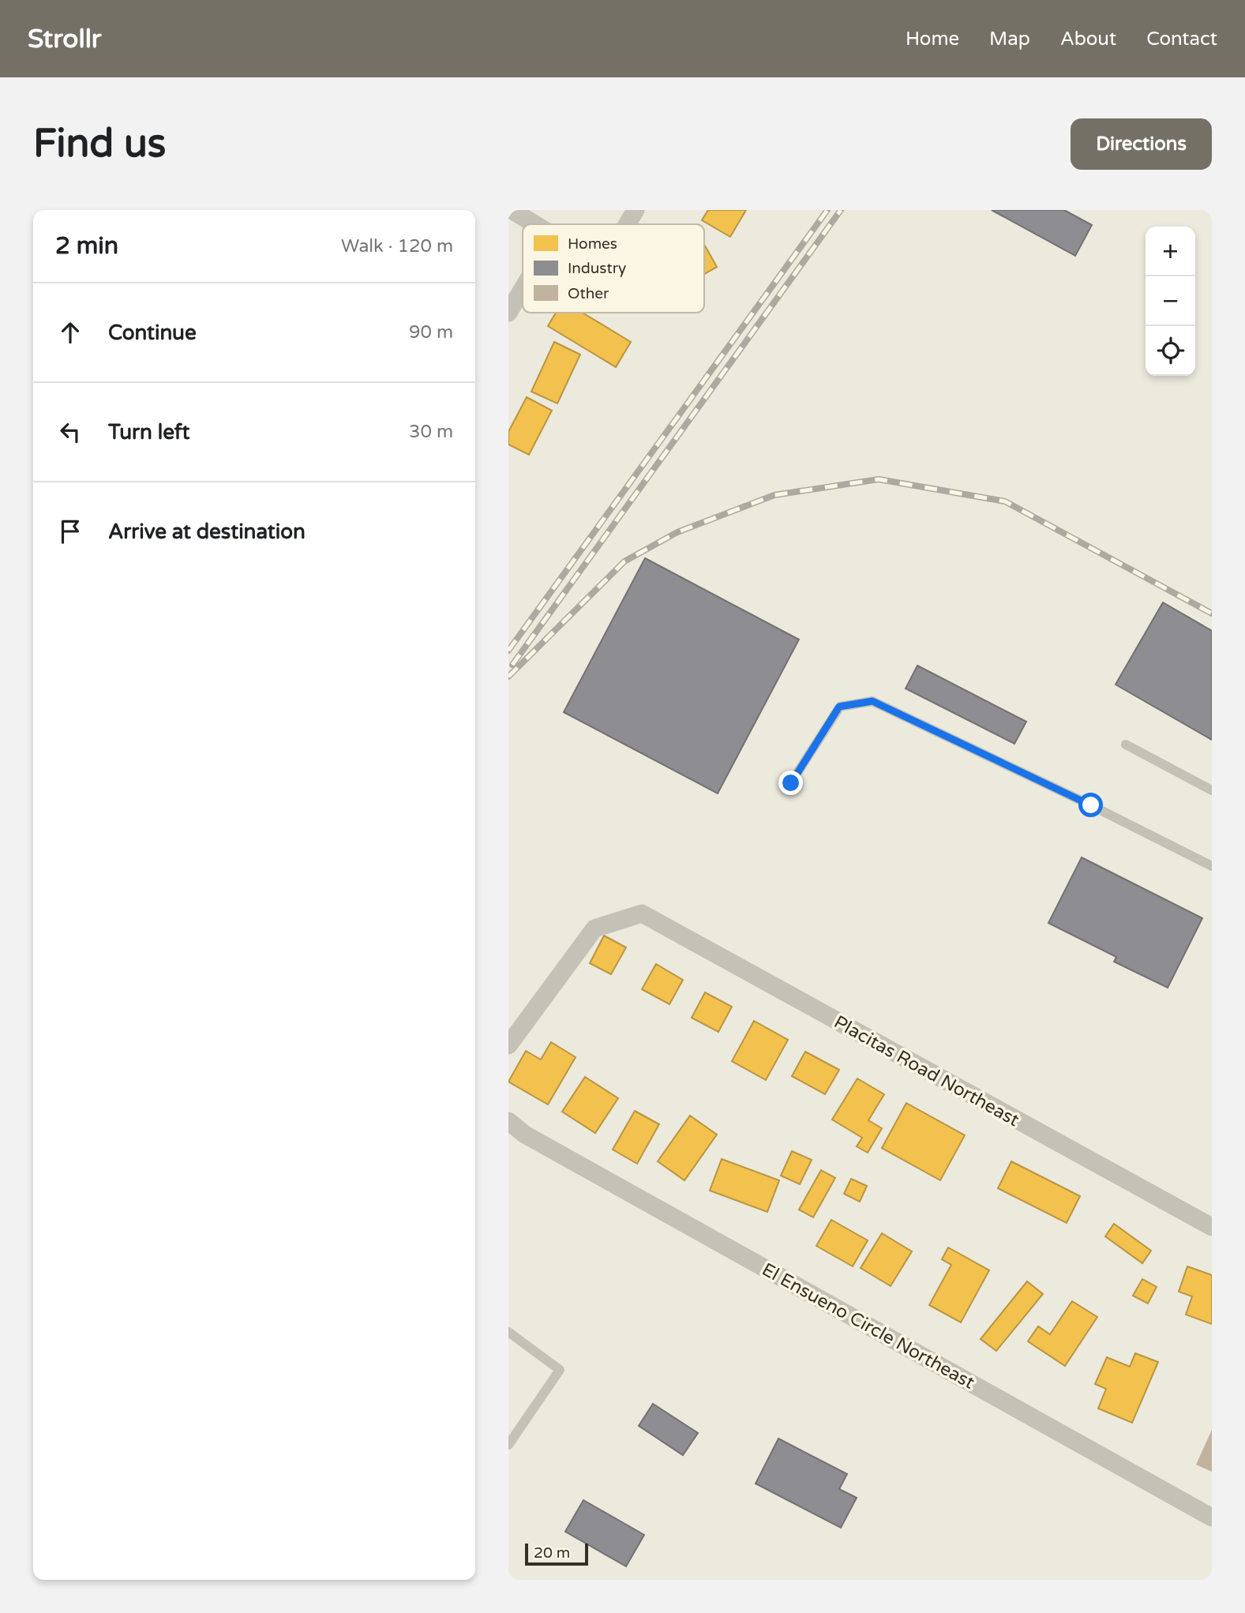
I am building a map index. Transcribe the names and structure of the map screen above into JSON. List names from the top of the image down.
{
  "streets": {
    "street": ["Placitas Road Northeast", "El Ensueno Circle Northeast"]
  },
  "legend": ["Homes", "Industry", "Other"],
  "scale_bar": "20 m",
  "page": {
    "header": "Strollr",
    "nav": [
      "Home",
      "Map",
      "About",
      "Contact"
    ],
    "buttons": "Directions",
    "title": "Find us",
    "heading": ["2 min", "Walk · 120 m"],
    "map_buttons": ["+", "−"],
    "list": [
      ["Continue", "90 m"],
      ["Turn left", "30 m"],
      "Arrive at destination"
    ],
    "scale": "20 m"
  }
}
